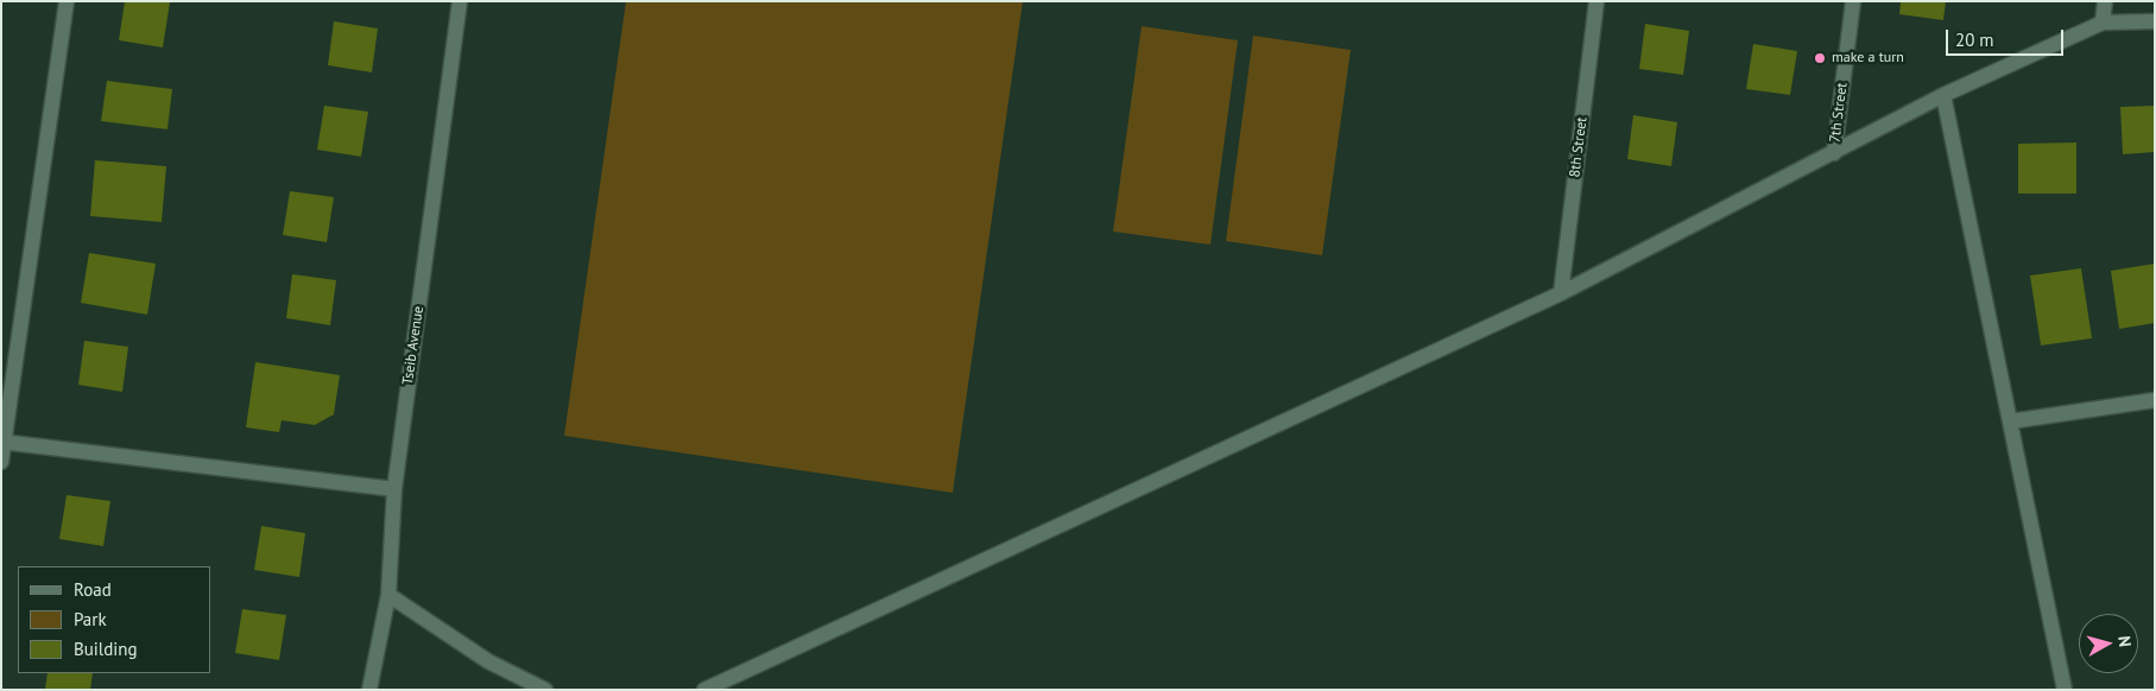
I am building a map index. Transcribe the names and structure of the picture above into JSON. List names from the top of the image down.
{
  "streets": {
    "street": ["7th Street", "8th Street", "Tseib Avenue"]
  },
  "places": ["make a turn"],
  "legend": ["Road", "Park", "Building"],
  "scale_bar": "20 m",
  "north": "right"
}
